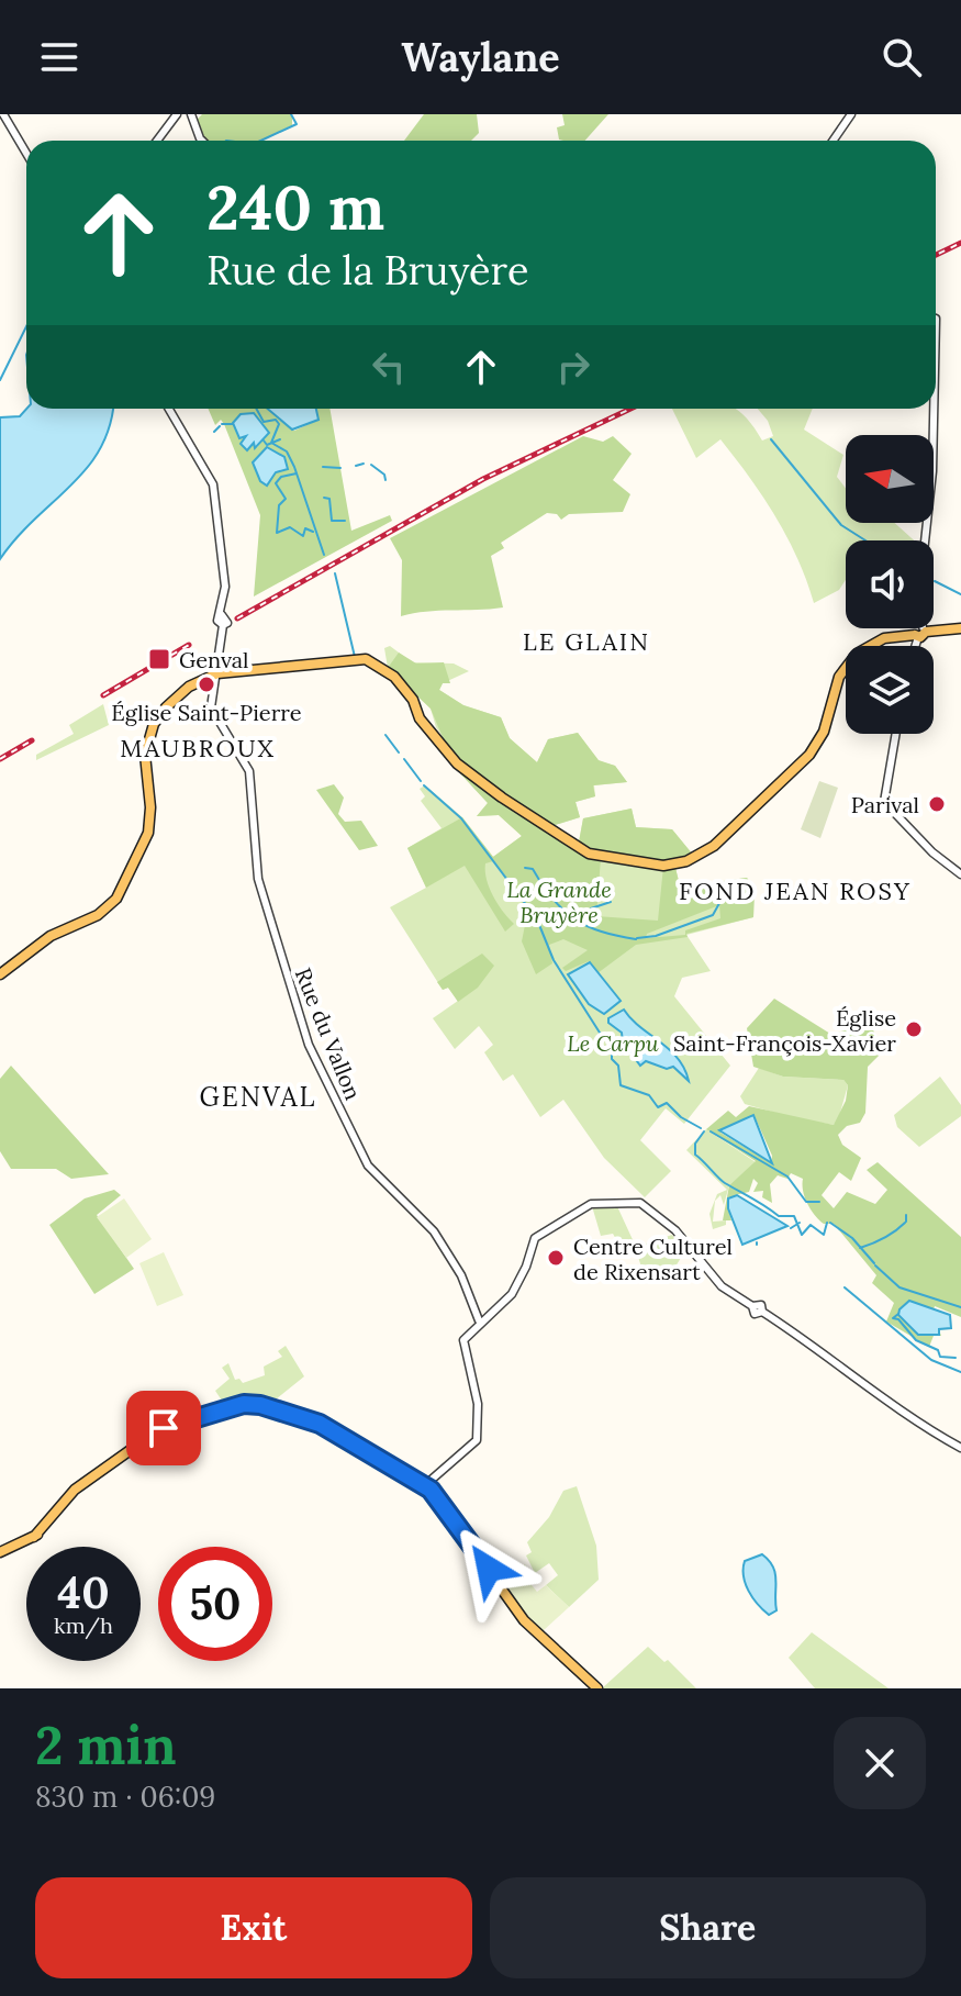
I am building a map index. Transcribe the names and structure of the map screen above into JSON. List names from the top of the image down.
{
  "streets": {
    "street": ["Rue du Vallon"]
  },
  "districts": [
    "LE GLAIN",
    "MAUBROUX",
    "FOND JEAN ROSY",
    "GENVAL"
  ],
  "parks": ["La Grande Bruyère", "Le Carpu"],
  "places": {
    "transit": ["Genval"],
    "other": [
      "Église Saint-Pierre",
      "Parival",
      "Église Saint-François-Xavier",
      "Centre Culturel de Rixensart"
    ]
  },
  "north": "left",
  "page": {
    "header": "Waylane",
    "turn": ["240 m", "Rue de la Bruyère"],
    "speed": "40 km/h",
    "limit": "50",
    "heading": ["2 min", "830 m · 06:09"],
    "buttons": ["Exit", "Share"]
  }
}
